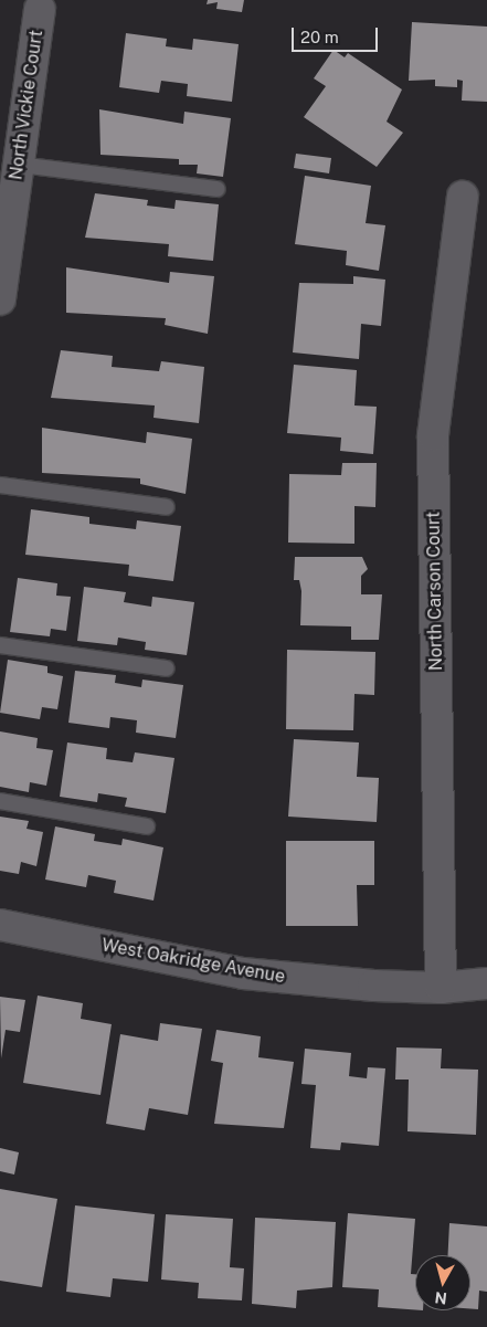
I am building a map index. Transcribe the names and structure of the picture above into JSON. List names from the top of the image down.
{
  "streets": {
    "street": ["North Vickie Court", "North Carson Court", "West Oakridge Avenue"]
  },
  "crossings": [
    ["North Carson Court", "West Oakridge Avenue"]
  ],
  "scale_bar": "20 m",
  "north": "bottom"
}
